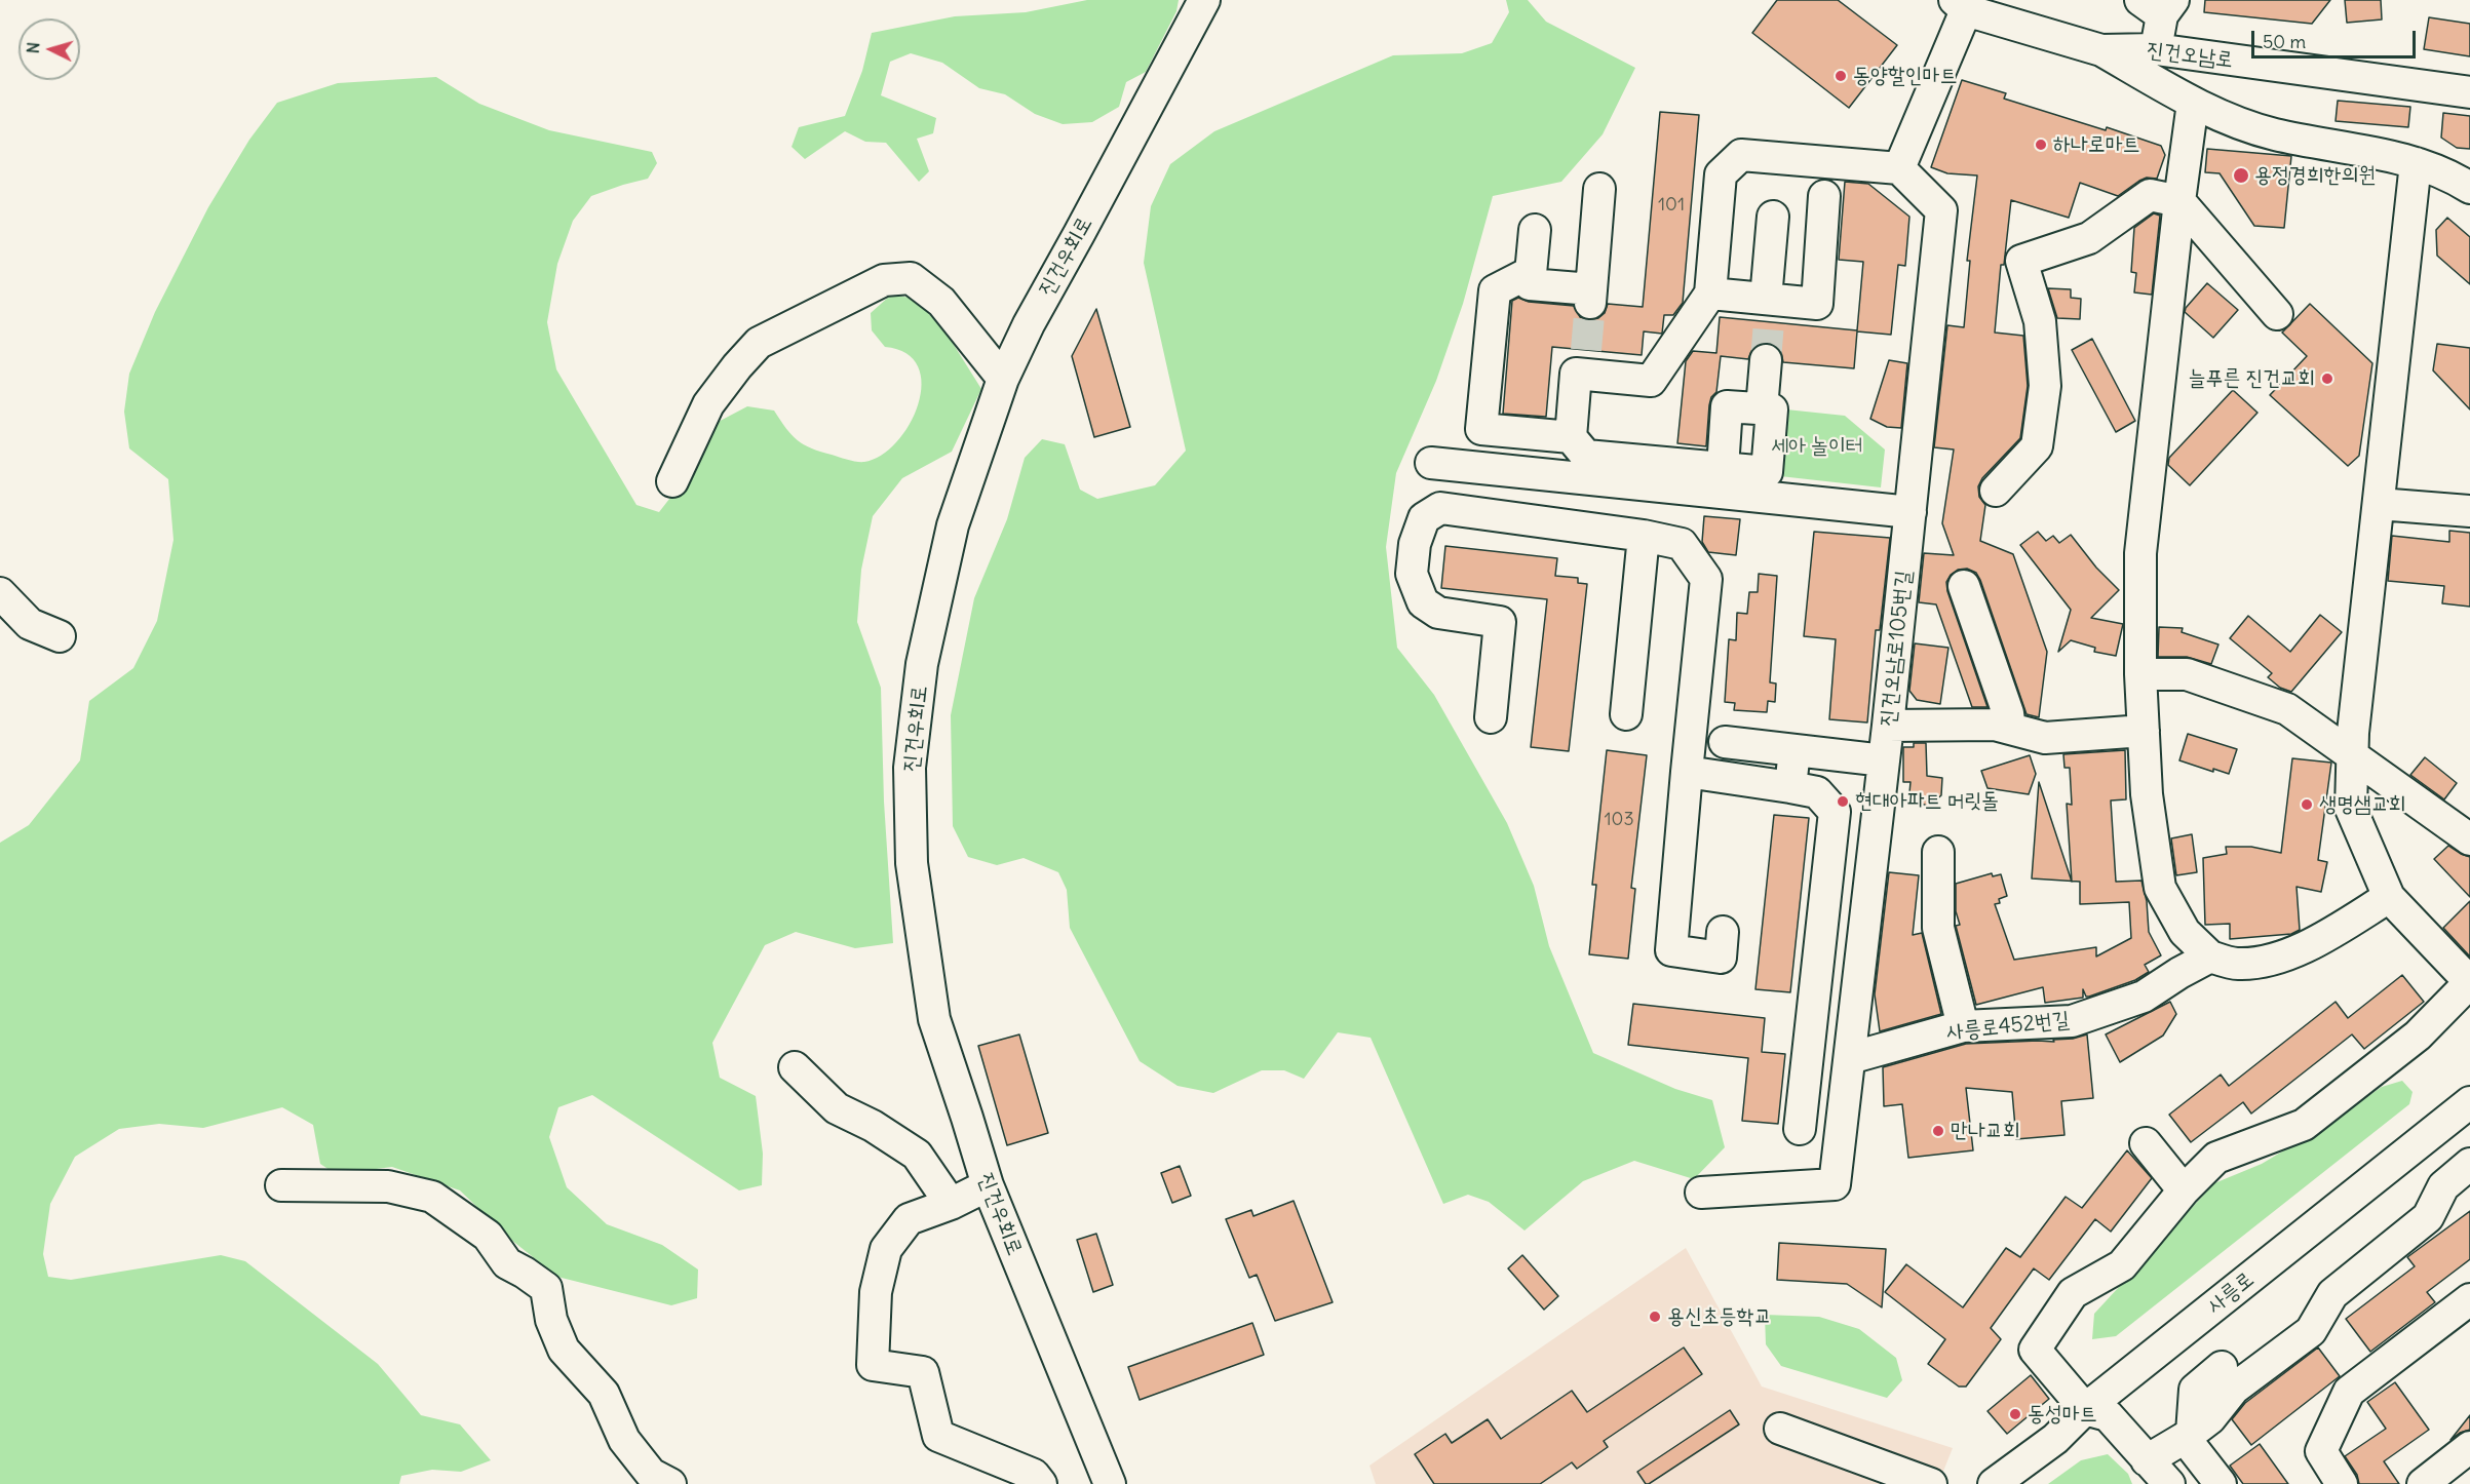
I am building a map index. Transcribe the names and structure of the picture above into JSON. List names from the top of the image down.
{
  "streets": {
    "street": [
      "진건오남로",
      "진건우회로",
      "진건오남로105번길",
      "사릉로452번길",
      "사릉로"
    ]
  },
  "crossings": [
    ["진건오남로105번길", "사릉로452번길"]
  ],
  "parks": ["세아 놀이터"],
  "places": [
    "동양할인마트",
    "하나로마트",
    "용정경희한의원",
    "늘푸른 진건교회",
    "현대아파트 머릿돌",
    "생명샘교회",
    "만나교회",
    "용신초등학교",
    "동성마트"
  ],
  "house_numbers": ["101", "103"],
  "scale_bar": "50 m",
  "north": "left"
}
